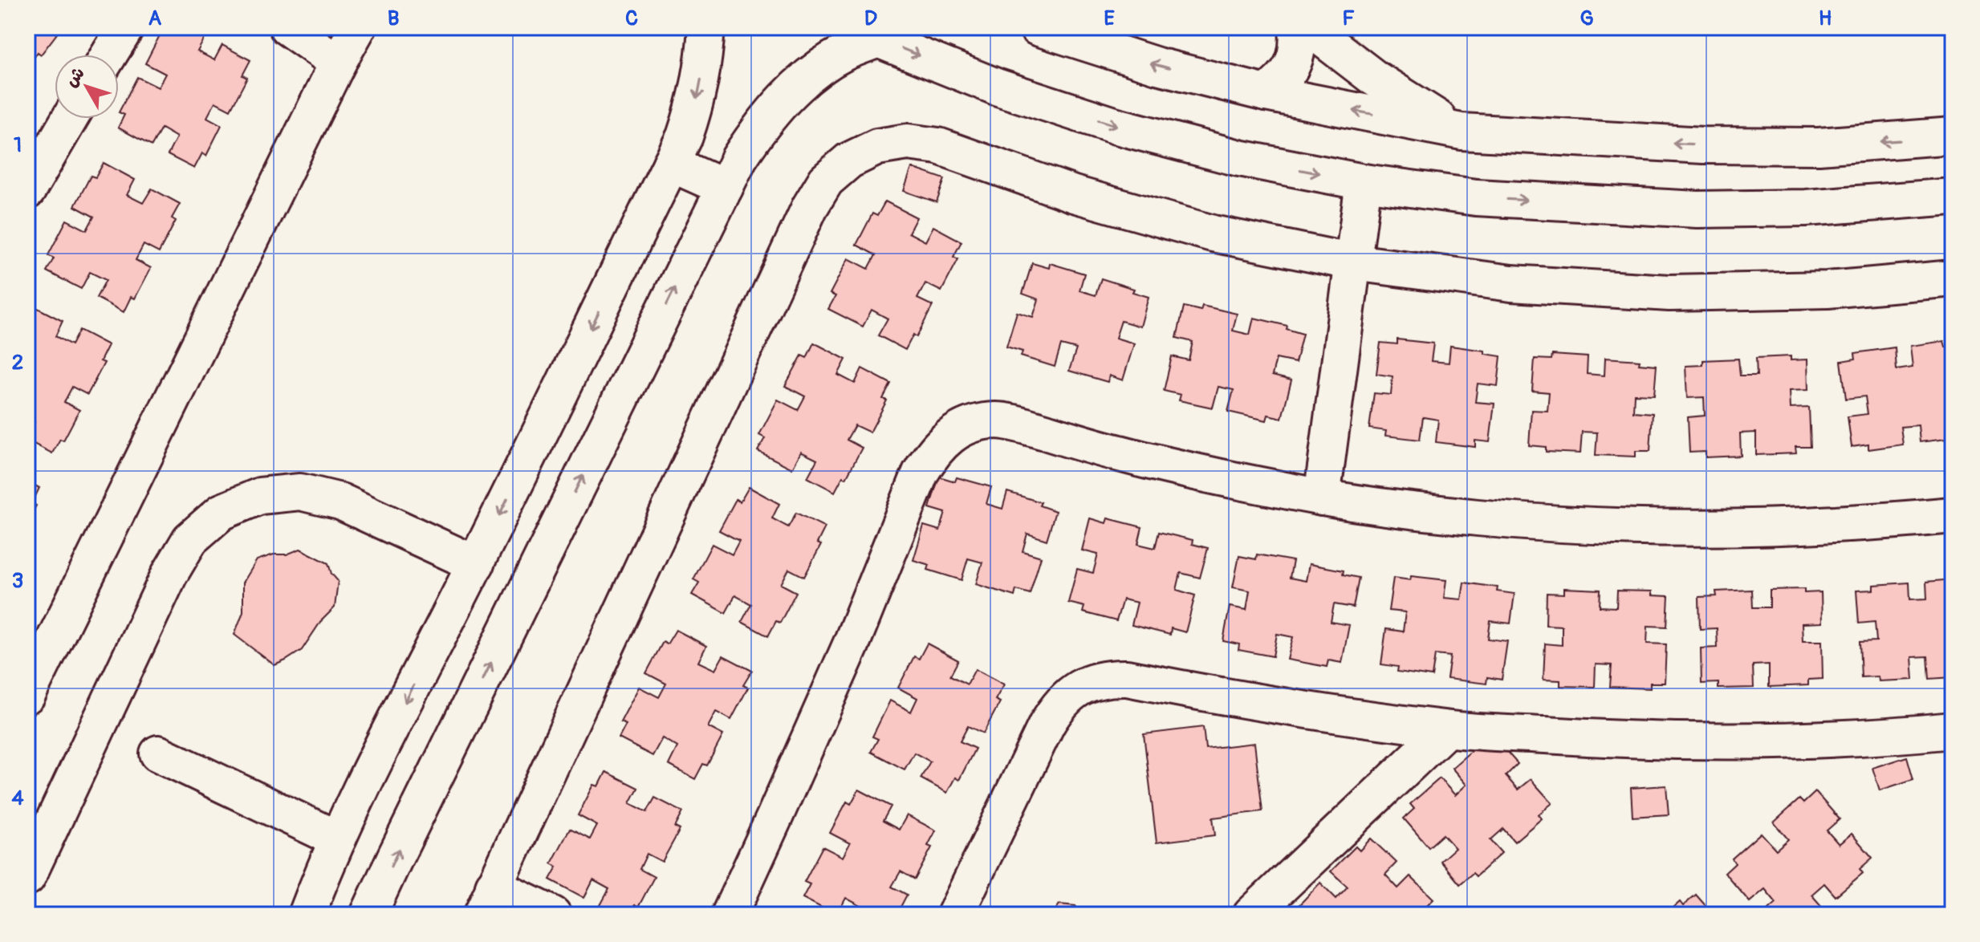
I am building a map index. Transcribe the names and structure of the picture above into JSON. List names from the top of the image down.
{
  "north": "top left",
  "grid": {
    "columns": [
      "A",
      "B",
      "C",
      "D",
      "E",
      "F",
      "G",
      "H"
    ],
    "rows": [
      "1",
      "2",
      "3",
      "4"
    ]
  }
}
